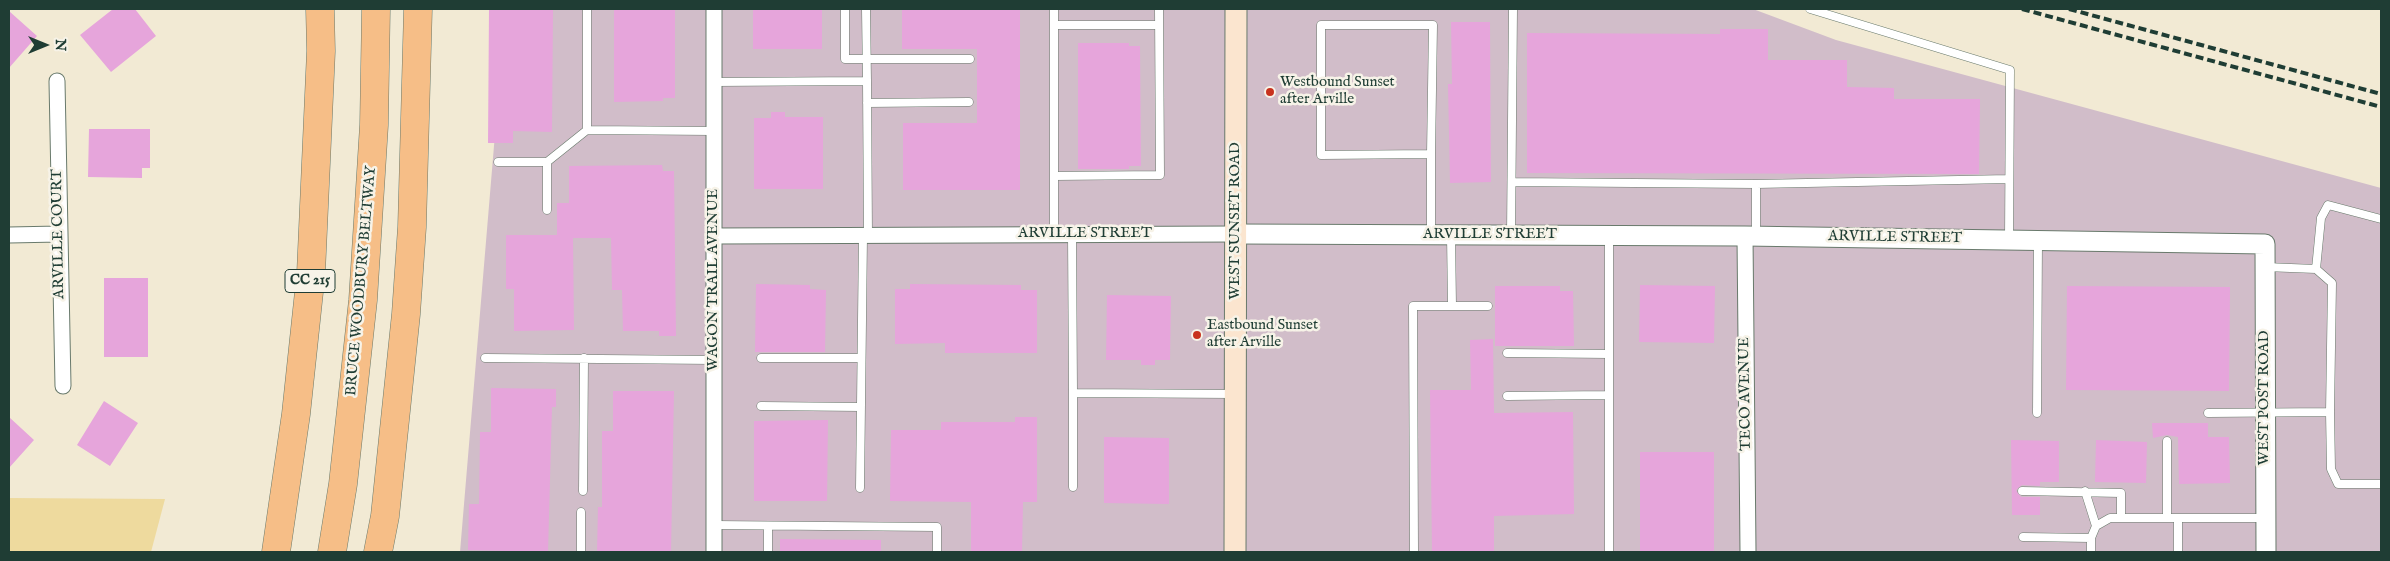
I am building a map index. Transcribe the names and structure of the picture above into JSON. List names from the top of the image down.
{
  "streets": {
    "highway": ["CC 215", "BRUCE WOODBURY BELTWAY"],
    "main road": ["WEST SUNSET ROAD"],
    "street": [
      "ARVILLE COURT",
      "ARVILLE STREET",
      "WAGON TRAIL AVENUE",
      "TECO AVENUE",
      "WEST POST ROAD"
    ]
  },
  "crossings": [
    ["WEST SUNSET ROAD", "ARVILLE STREET"],
    ["ARVILLE STREET", "WAGON TRAIL AVENUE"],
    ["ARVILLE STREET", "TECO AVENUE"],
    ["ARVILLE STREET", "WEST POST ROAD"]
  ],
  "places": ["Westbound Sunset after Arville", "Eastbound Sunset after Arville"],
  "north": "right"
}
